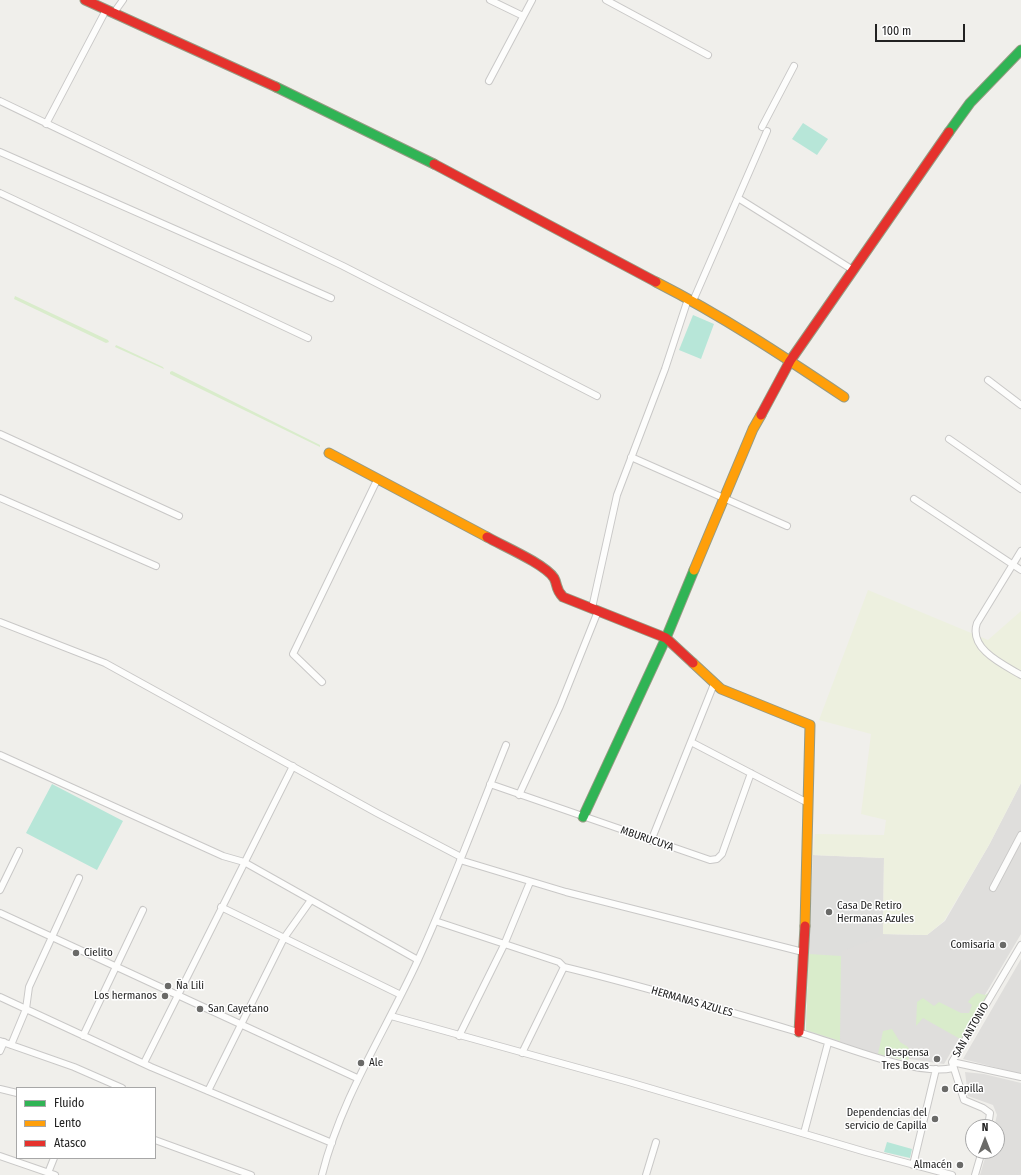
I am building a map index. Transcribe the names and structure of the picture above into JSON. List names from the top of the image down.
{
  "streets": {
    "street": ["MBURUCUYA", "HERMANAS AZULES", "SAN ANTONIO"]
  },
  "crossings": [
    ["HERMANAS AZULES", "SAN ANTONIO"]
  ],
  "places": [
    "Casa De Retiro Hermanas Azules",
    "Comisaria",
    "Cielito",
    "Ña Lili",
    "Los hermanos",
    "San Cayetano",
    "Despensa Tres Bocas",
    "Ale",
    "Capilla",
    "Dependencias del servicio de Capilla",
    "Almacén"
  ],
  "legend": ["Fluido", "Lento", "Atasco"],
  "scale_bar": "100 m",
  "north": "top"
}
